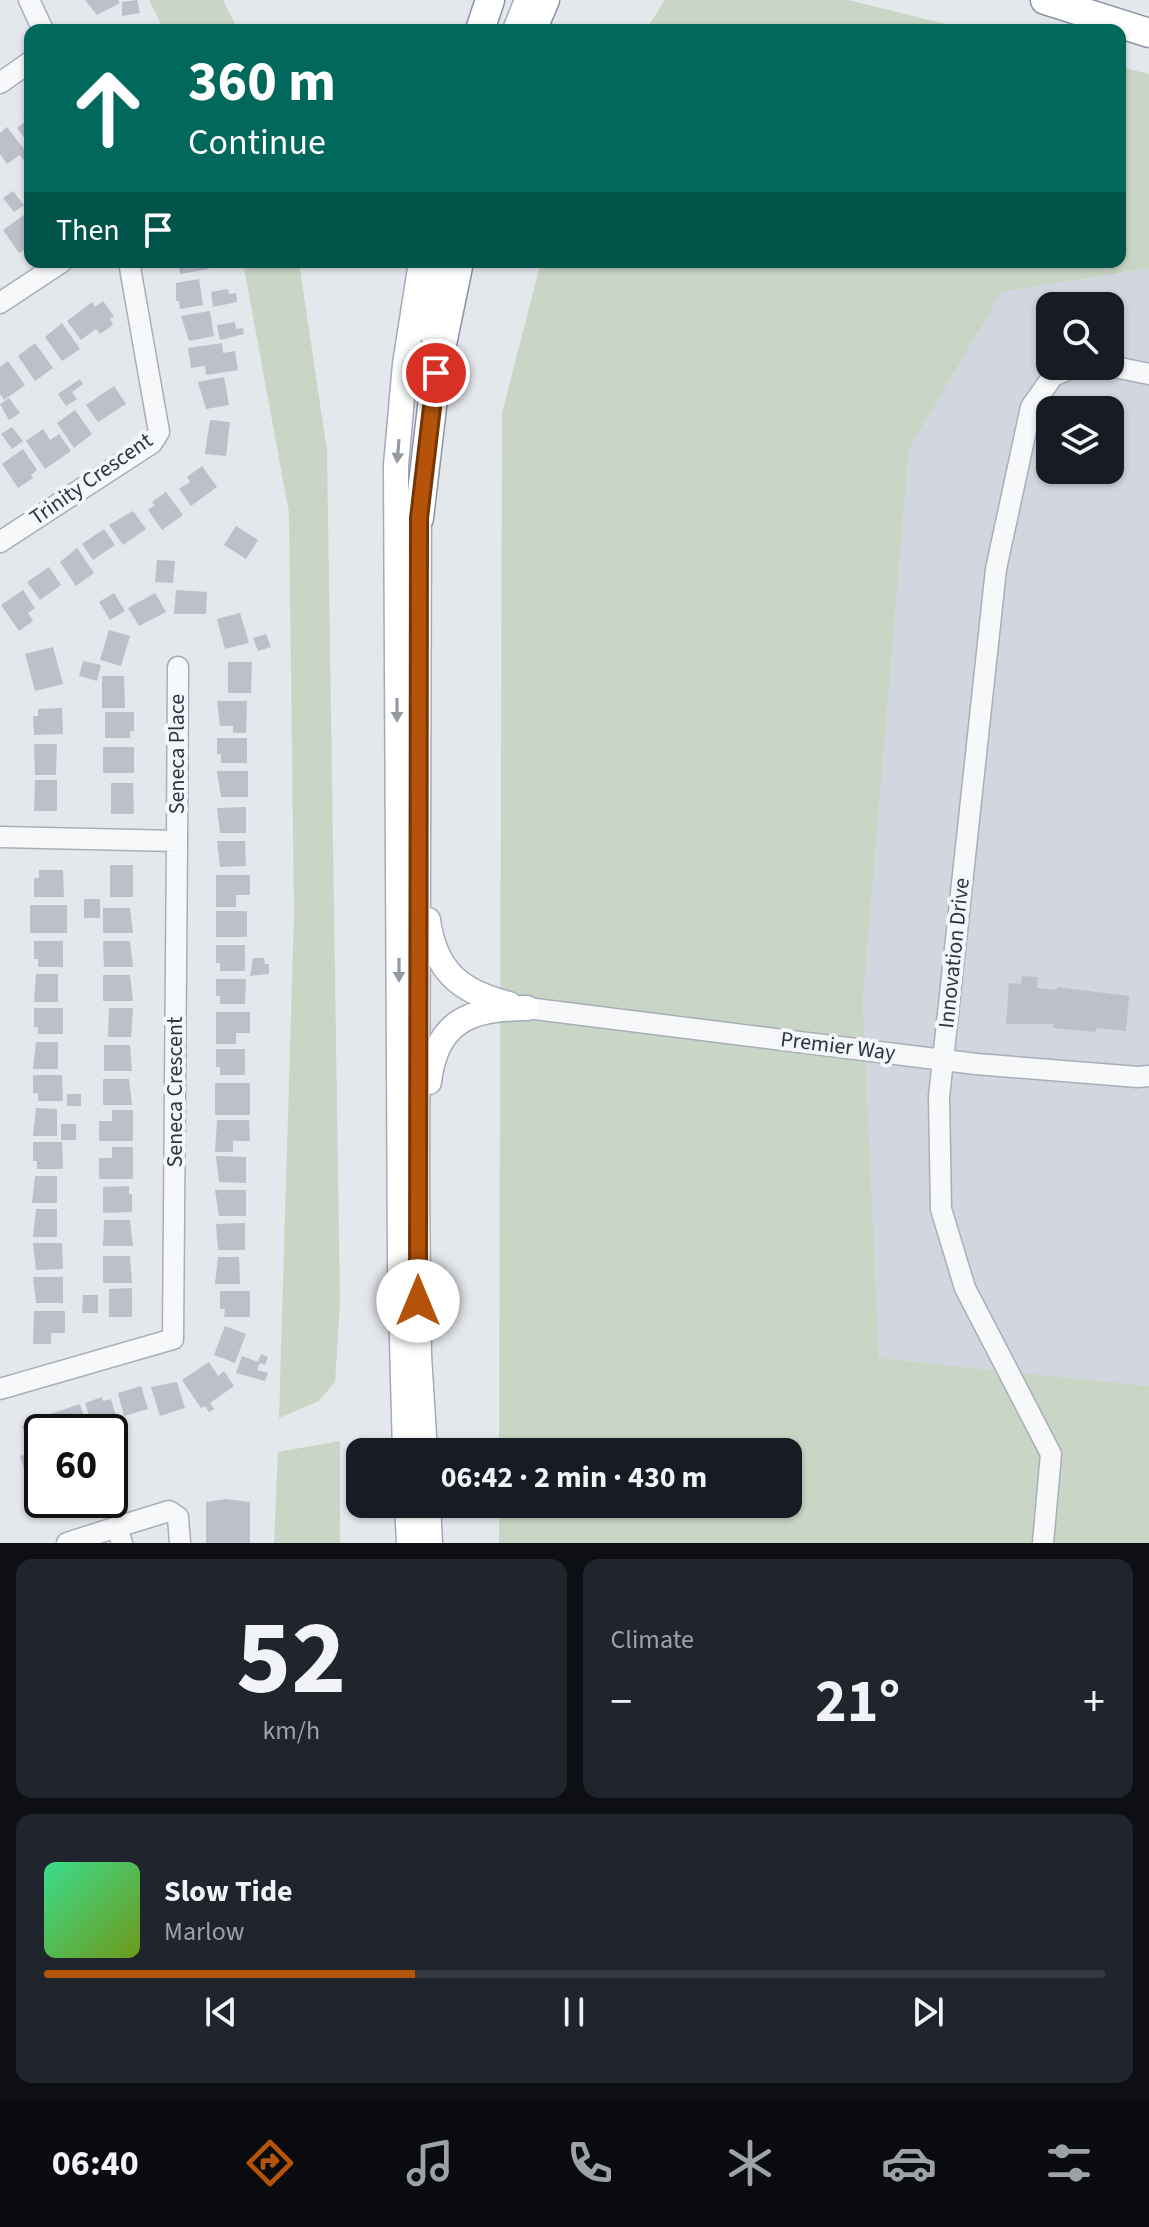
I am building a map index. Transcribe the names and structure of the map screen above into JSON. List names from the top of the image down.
{
  "streets": {
    "street": [
      "Trinity Crescent",
      "Seneca Place",
      "Innovation Drive",
      "Premier Way",
      "Seneca Crescent"
    ]
  },
  "crossings": [
    ["Seneca Place", "Seneca Crescent"],
    ["Innovation Drive", "Premier Way"]
  ],
  "page": {
    "turn": ["360 m", "Continue"],
    "then": "Then",
    "limit": "60",
    "trip": "06:42 · 2 min · 430 m",
    "tile": [
      ["52", "km/h"],
      "Climate"
    ],
    "heat": ["−", "21°", "+"],
    "song": ["Slow Tide", "Marlow"],
    "tabs": "06:40"
  }
}
